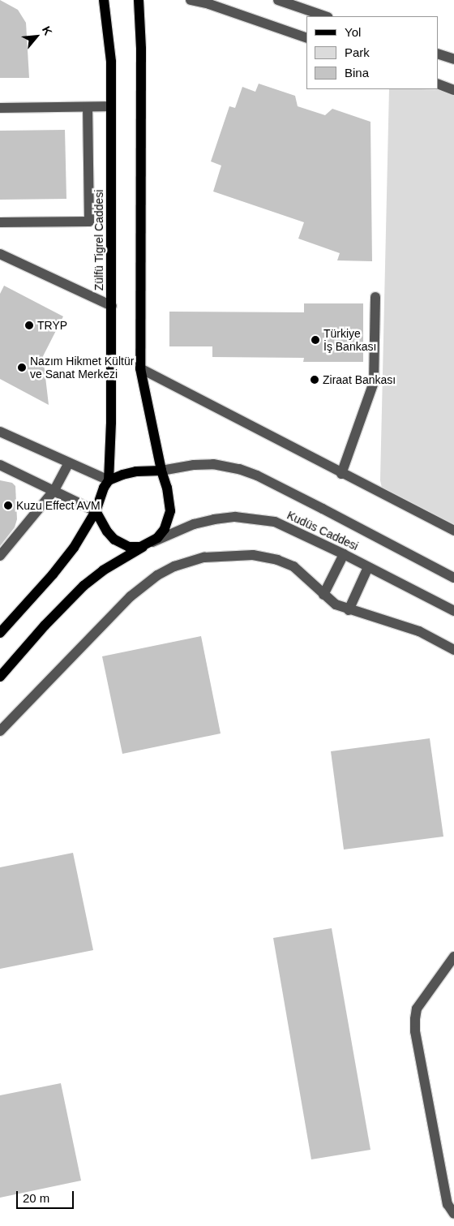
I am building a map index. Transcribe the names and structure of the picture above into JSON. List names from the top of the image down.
{
  "streets": {
    "main road": ["Zülfü Tigrel Caddesi"],
    "street": ["Kudüs Caddesi"]
  },
  "crossings": [
    ["Zülfü Tigrel Caddesi", "Kudüs Caddesi"]
  ],
  "places": [
    "TRYP",
    "Türkiye İş Bankası",
    "Nazım Hikmet Kültür ve Sanat Merkezi",
    "Ziraat Bankası",
    "Kuzu Effect AVM"
  ],
  "legend": ["Yol", "Park", "Bina"],
  "scale_bar": "20 m",
  "north": "top right"
}
